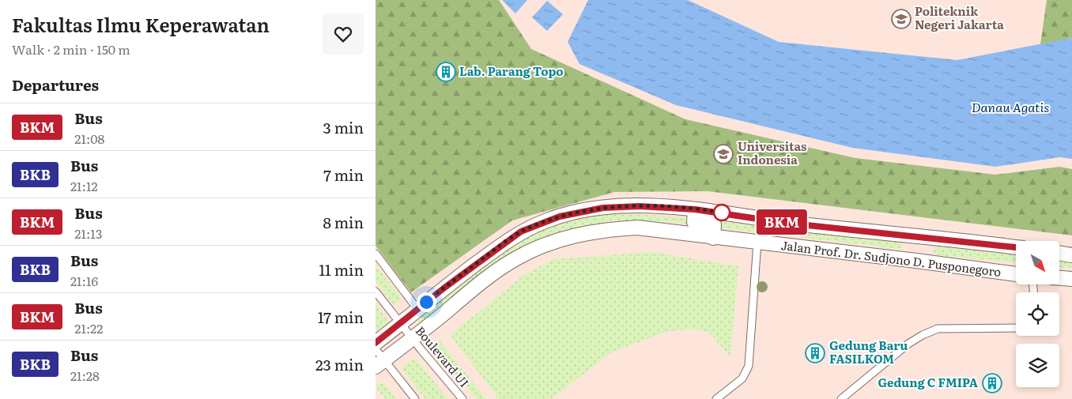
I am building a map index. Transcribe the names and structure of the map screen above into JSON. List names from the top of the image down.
{
  "streets": {
    "street": ["Jalan Prof. Dr. Sudjono D. Pusponegoro"],
    "lane": ["Boulevard UI"]
  },
  "crossings": [
    ["Jalan Prof. Dr. Sudjono D. Pusponegoro", "Boulevard UI"]
  ],
  "water": ["Danau Agatis"],
  "places": {
    "school or university": ["Politeknik Negeri Jakarta", "Universitas Indonesia"],
    "building": ["Lab. Parang Topo", "Gedung Baru FASILKOM", "Gedung C FMIPA"]
  },
  "lines": ["bus line BKM"],
  "north": "bottom right",
  "page": {
    "heading": [
      ["Fakultas Ilmu Keperawatan", "Walk · 2 min · 150 m"],
      "Departures"
    ],
    "on_map": "BKM",
    "list": [
      {
        "mark": "BKM",
        "name": "Bus",
        "note": "21:08",
        "value": "3 min"
      },
      {
        "mark": "BKB",
        "name": "Bus",
        "note": "21:12",
        "value": "7 min"
      },
      {
        "mark": "BKM",
        "name": "Bus",
        "note": "21:13",
        "value": "8 min"
      },
      {
        "mark": "BKB",
        "name": "Bus",
        "note": "21:16",
        "value": "11 min"
      },
      {
        "mark": "BKM",
        "name": "Bus",
        "note": "21:22",
        "value": "17 min"
      },
      {
        "mark": "BKB",
        "name": "Bus",
        "note": "21:28",
        "value": "23 min"
      }
    ]
  }
}
